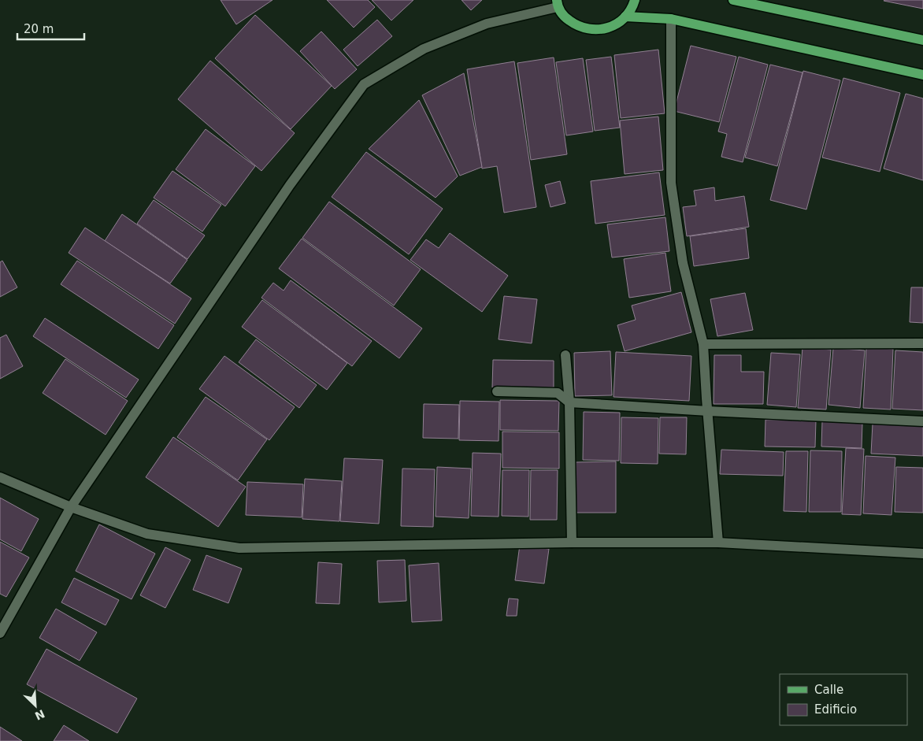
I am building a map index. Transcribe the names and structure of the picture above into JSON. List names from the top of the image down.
{
  "legend": ["Calle", "Edificio"],
  "scale_bar": "20 m",
  "north": "bottom right"
}
